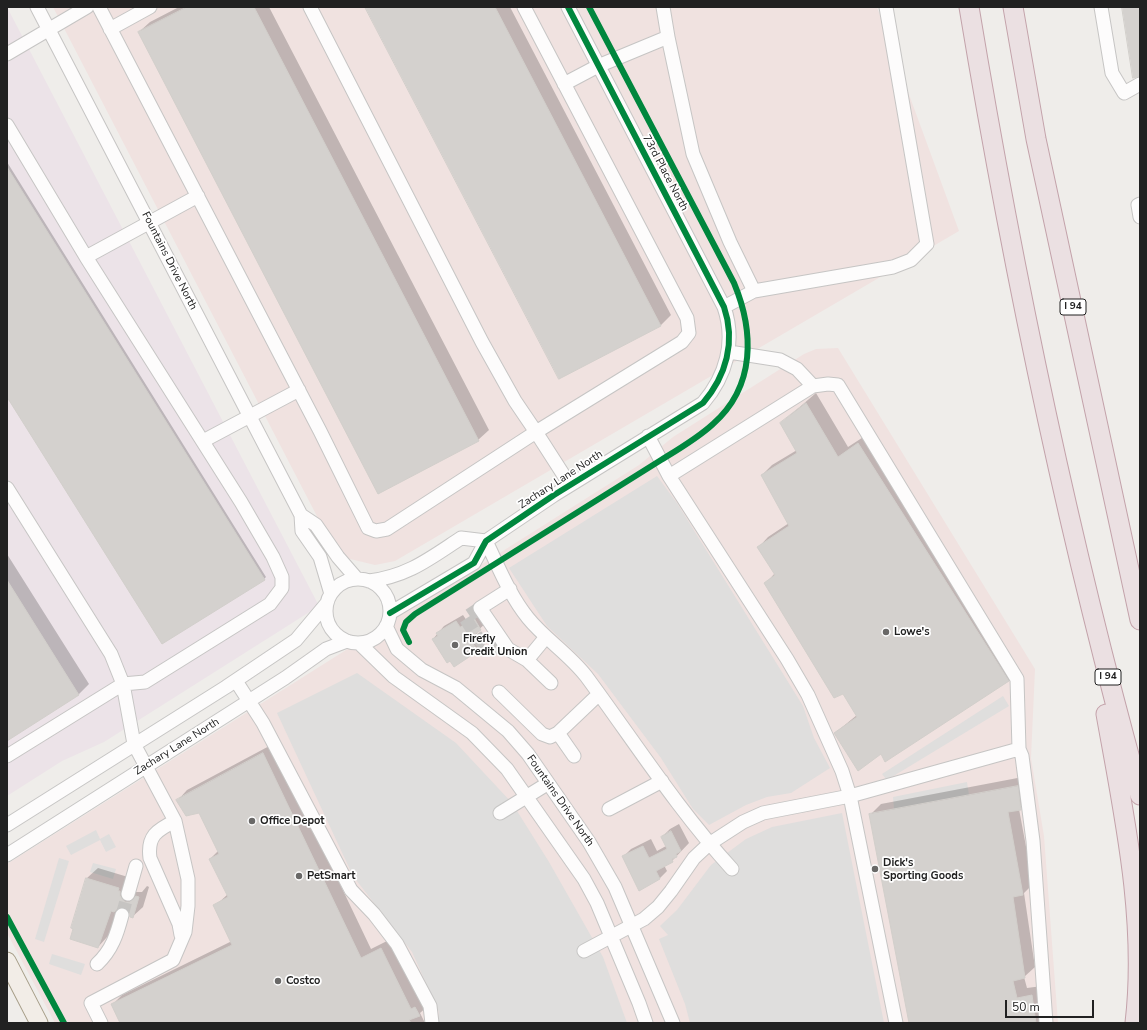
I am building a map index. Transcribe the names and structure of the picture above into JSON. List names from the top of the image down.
{
  "streets": {
    "highway": ["I 94"],
    "street": ["73rd Place North", "Fountains Drive North", "Zachary Lane North"]
  },
  "crossings": [
    ["73rd Place North", "Zachary Lane North"],
    ["Fountains Drive North", "Zachary Lane North"]
  ],
  "places": [
    "Lowe's",
    "Firefly Credit Union",
    "Office Depot",
    "Dick's Sporting Goods",
    "PetSmart",
    "Costco"
  ],
  "scale_bar": "50 m"
}
